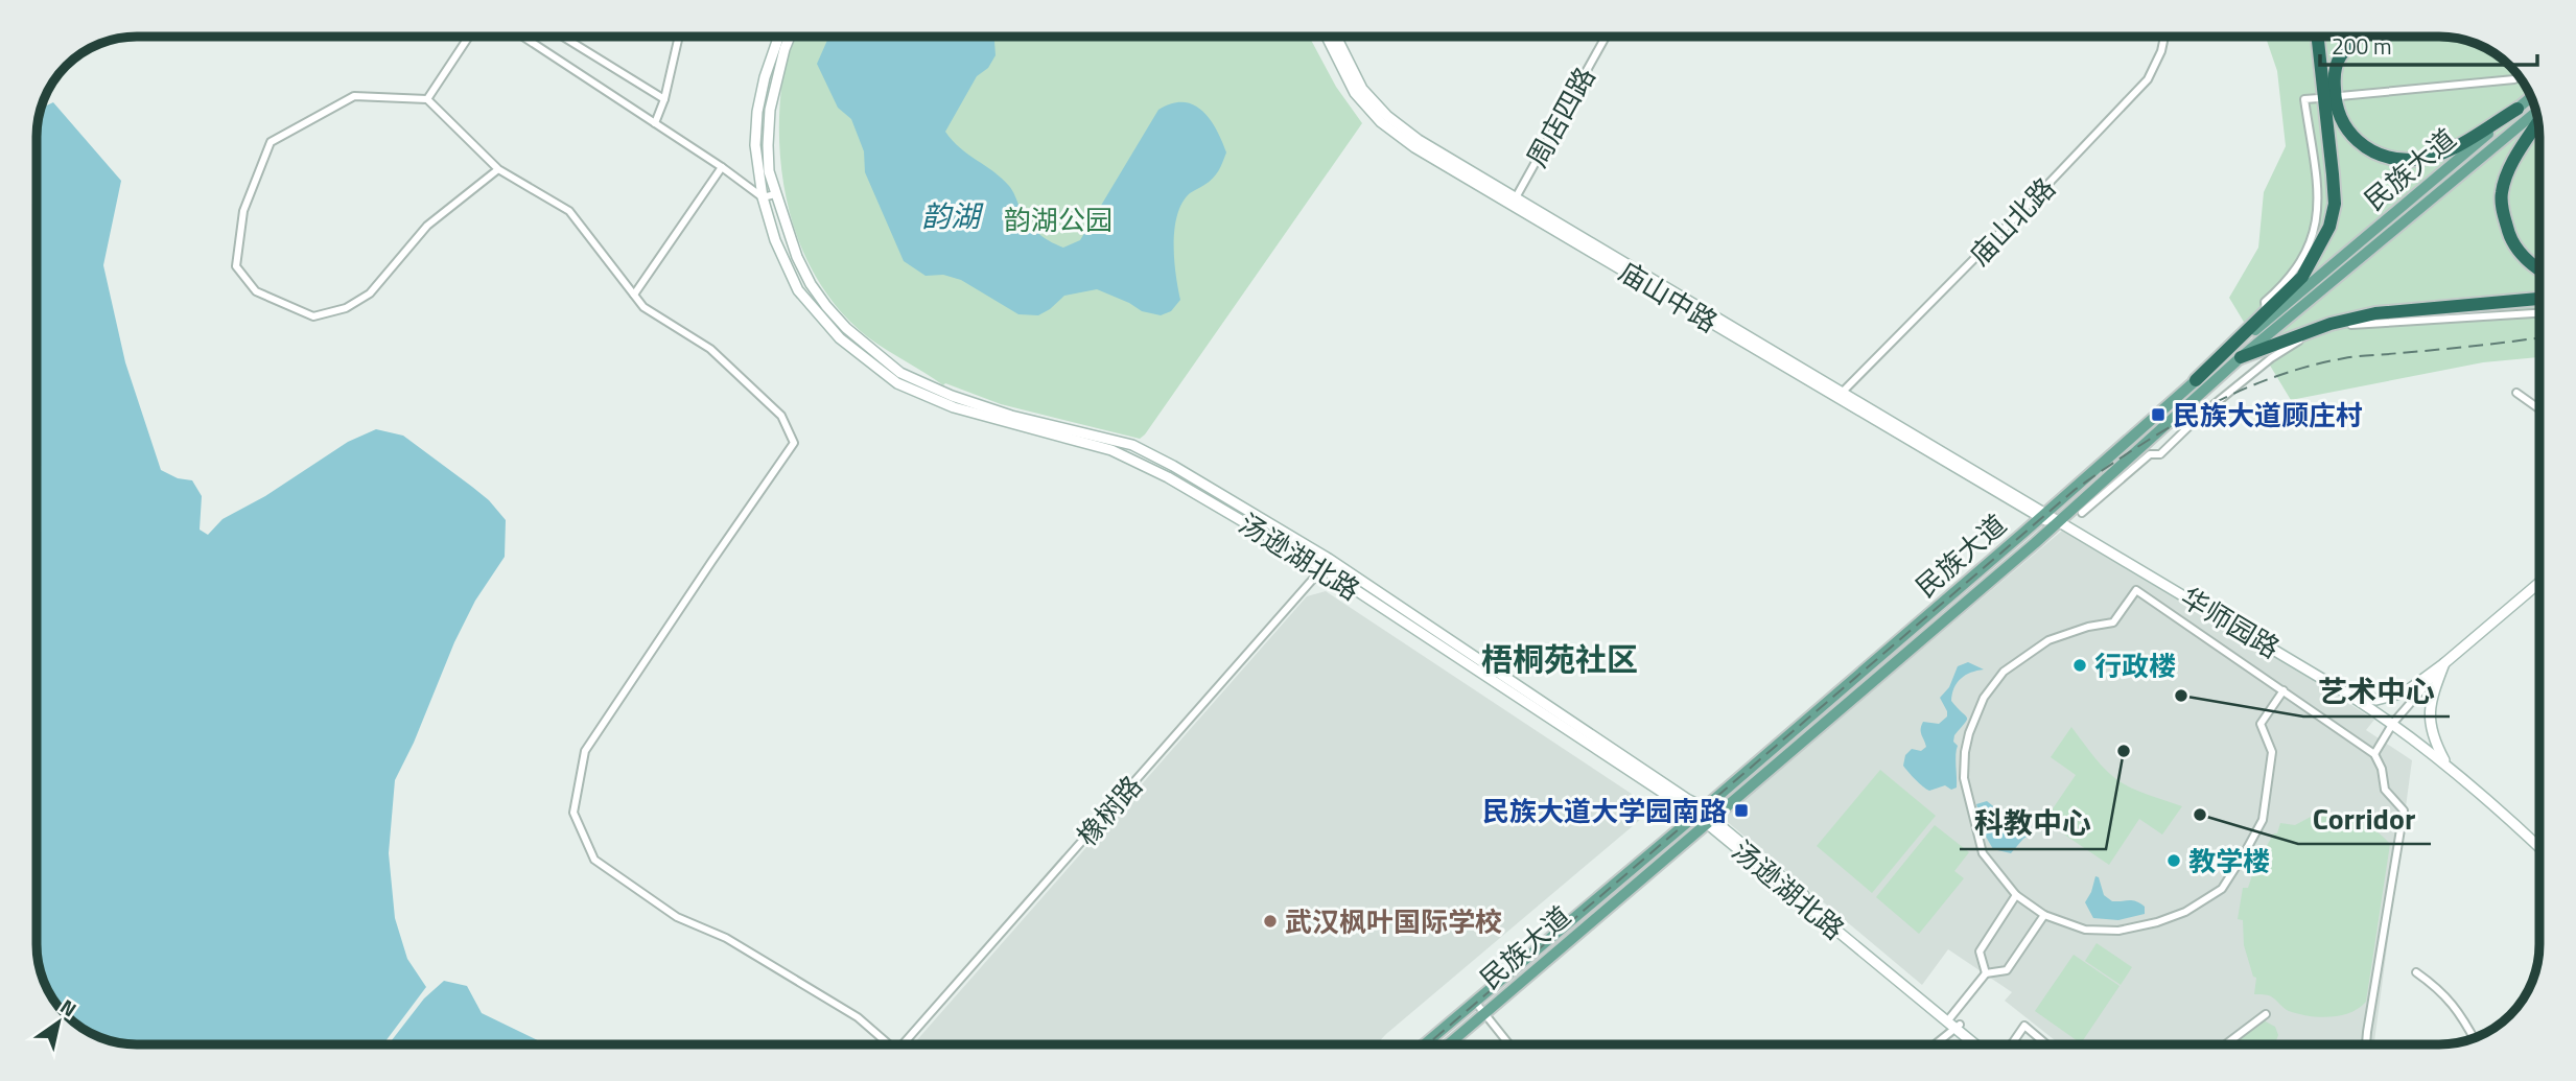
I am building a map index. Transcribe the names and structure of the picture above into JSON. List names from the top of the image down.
{
  "streets": {
    "main road": ["民族大道"],
    "street": [
      "周店四路",
      "庙山北路",
      "庙山中路",
      "汤逊湖北路",
      "华师园路",
      "橡树路"
    ]
  },
  "crossings": [
    ["周店四路", "庙山中路"],
    ["民族大道", "庙山中路"],
    ["民族大道", "汤逊湖北路"],
    ["民族大道", "华师园路"],
    ["庙山北路", "庙山中路"],
    ["庙山中路", "华师园路"],
    ["汤逊湖北路", "橡树路"]
  ],
  "districts": ["梧桐苑社区"],
  "water": ["韵湖"],
  "parks": ["韵湖公园"],
  "places": {
    "transit": ["民族大道顾庄村", "民族大道大学园南路"],
    "other": [
      "行政楼",
      "艺术中心",
      "科教中心",
      "Corridor",
      "教学楼",
      "武汉枫叶国际学校"
    ]
  },
  "scale_bar": "200 m",
  "north": "top right"
}
